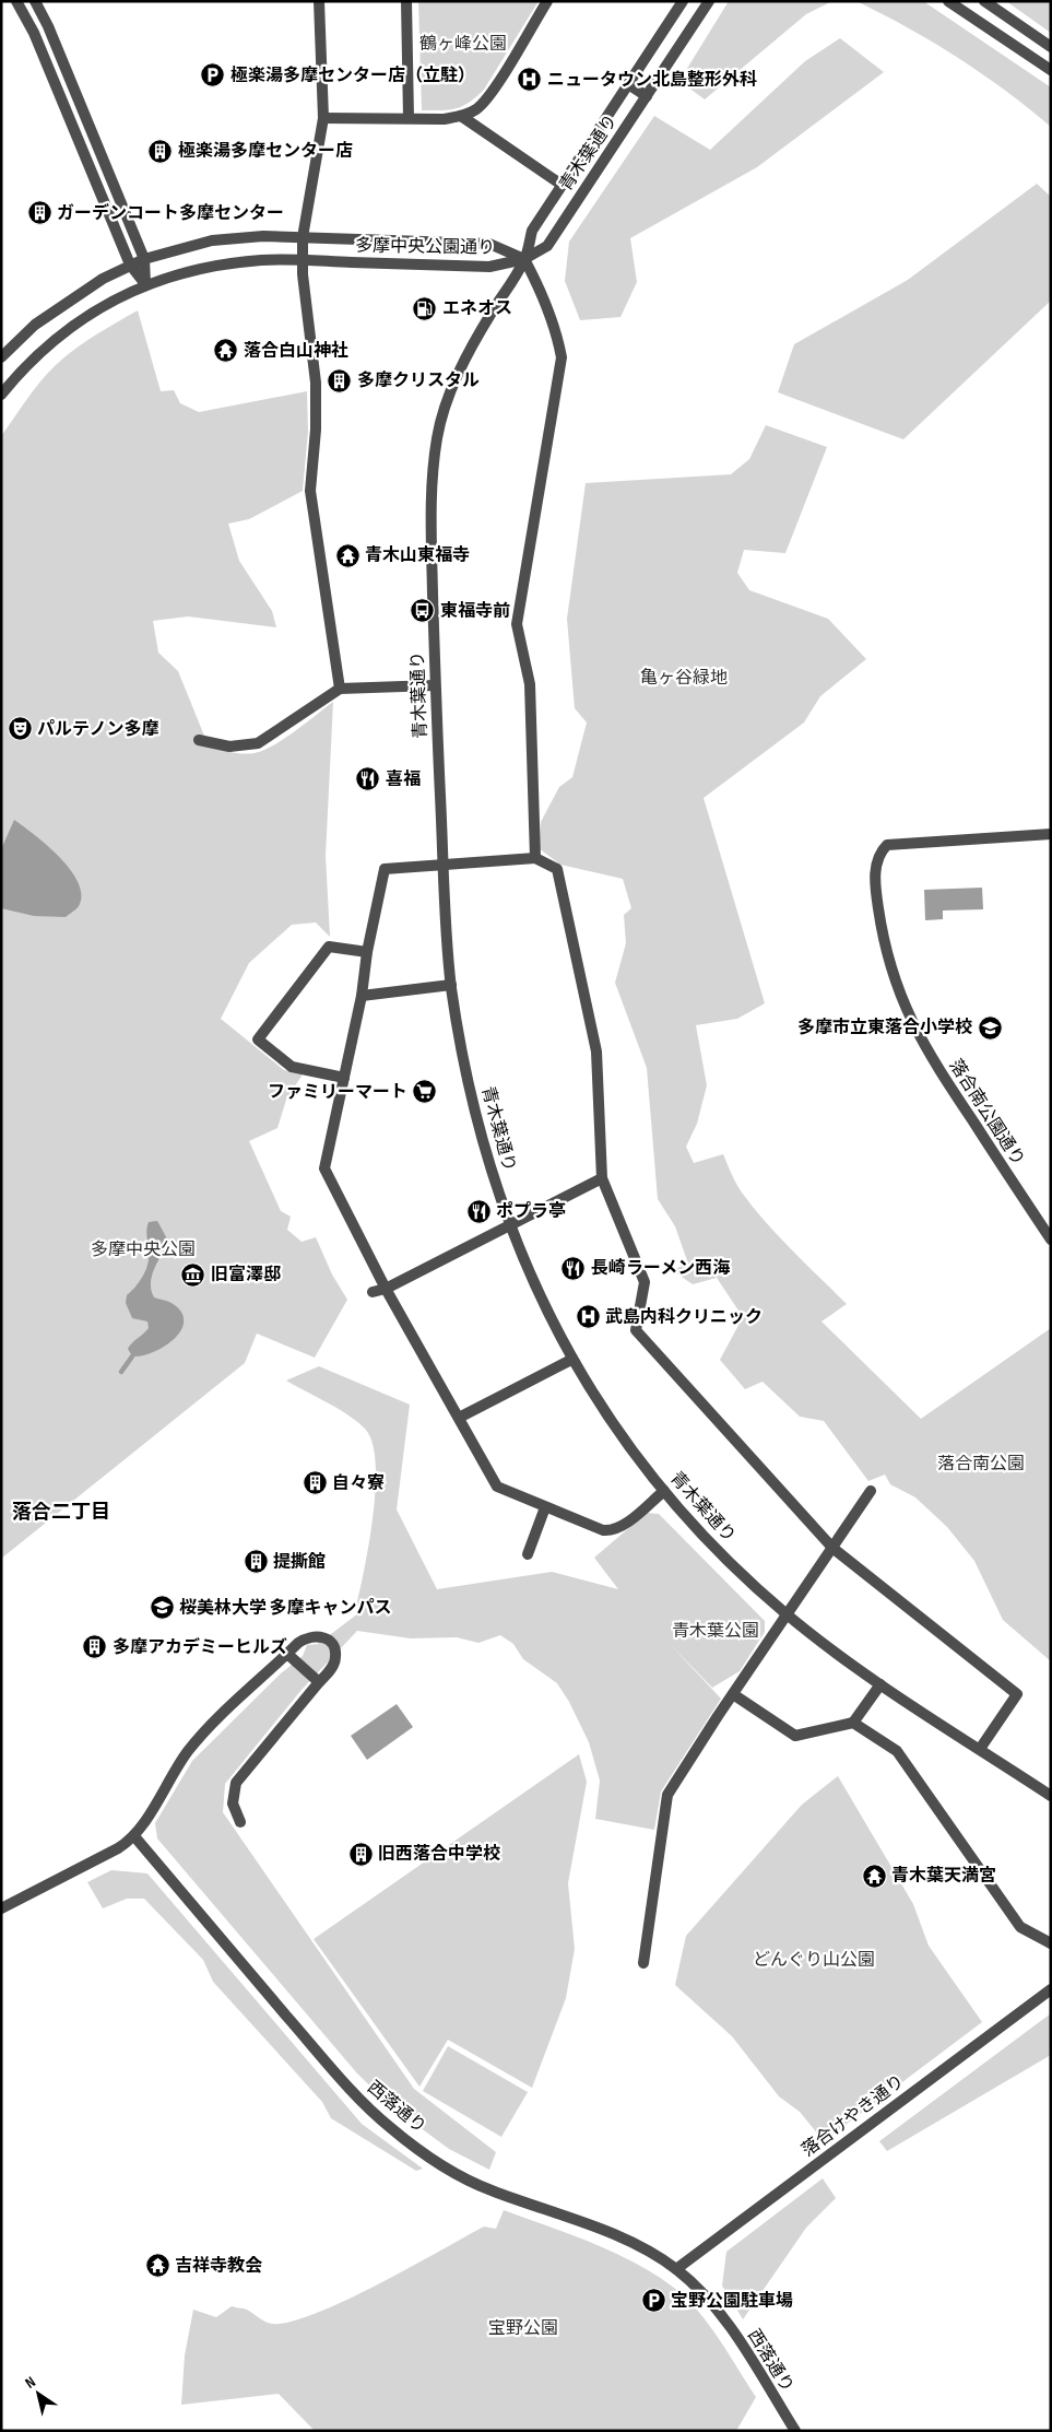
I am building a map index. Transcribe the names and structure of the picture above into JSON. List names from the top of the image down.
{
  "streets": {
    "street": [
      "青木葉通り",
      "多摩中央公園通り",
      "落合南公園通り",
      "西落通り",
      "落合けやき通り"
    ]
  },
  "crossings": [
    ["青木葉通り", "多摩中央公園通り"],
    ["西落通り", "落合けやき通り"]
  ],
  "districts": ["落合二丁目"],
  "parks": [
    "鶴ヶ峰公園",
    "亀ヶ谷緑地",
    "多摩中央公園",
    "落合南公園",
    "青木葉公園",
    "どんぐり山公園",
    "宝野公園"
  ],
  "places": {
    "parking": ["極楽湯多摩センター店（立駐）", "宝野公園駐車場"],
    "hospital": ["ニュータウン北島整形外科", "武島内科クリニック"],
    "building": [
      "極楽湯多摩センター店",
      "ガーデンコート多摩センター",
      "多摩クリスタル",
      "自々寮",
      "提撕館",
      "多摩アカデミーヒルズ",
      "旧西落合中学校"
    ],
    "fuel station": ["エネオス"],
    "temple": [
      "落合白山神社",
      "青木山東福寺",
      "青木葉天満宮",
      "吉祥寺教会"
    ],
    "bus stop": ["東福寺前"],
    "theatre": ["パルテノン多摩"],
    "restaurant": ["喜福", "ポプラ亭", "長崎ラーメン西海"],
    "school or university": ["多摩市立東落合小学校", "桜美林大学 多摩キャンパス"],
    "supermarket": ["ファミリーマート"],
    "museum": ["旧富澤邸"]
  },
  "north": "top left"
}
